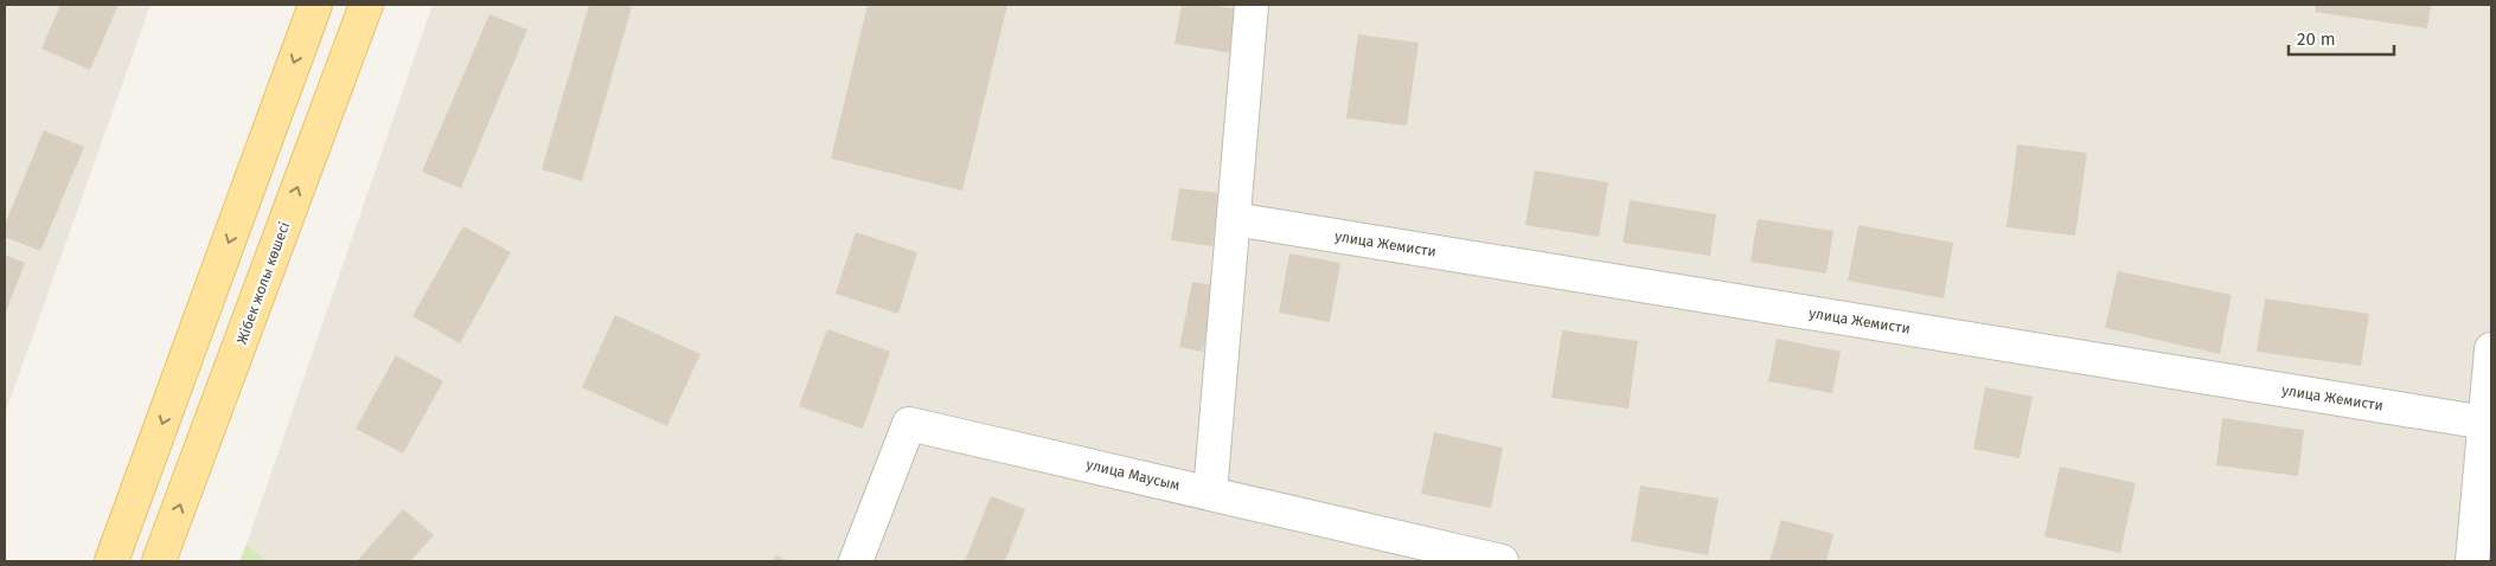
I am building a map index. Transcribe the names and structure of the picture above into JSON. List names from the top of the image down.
{
  "streets": {
    "main road": ["Жібек жолы көшесі"],
    "street": ["улица Жемисти", "улица Маусым"]
  },
  "scale_bar": "20 m"
}
